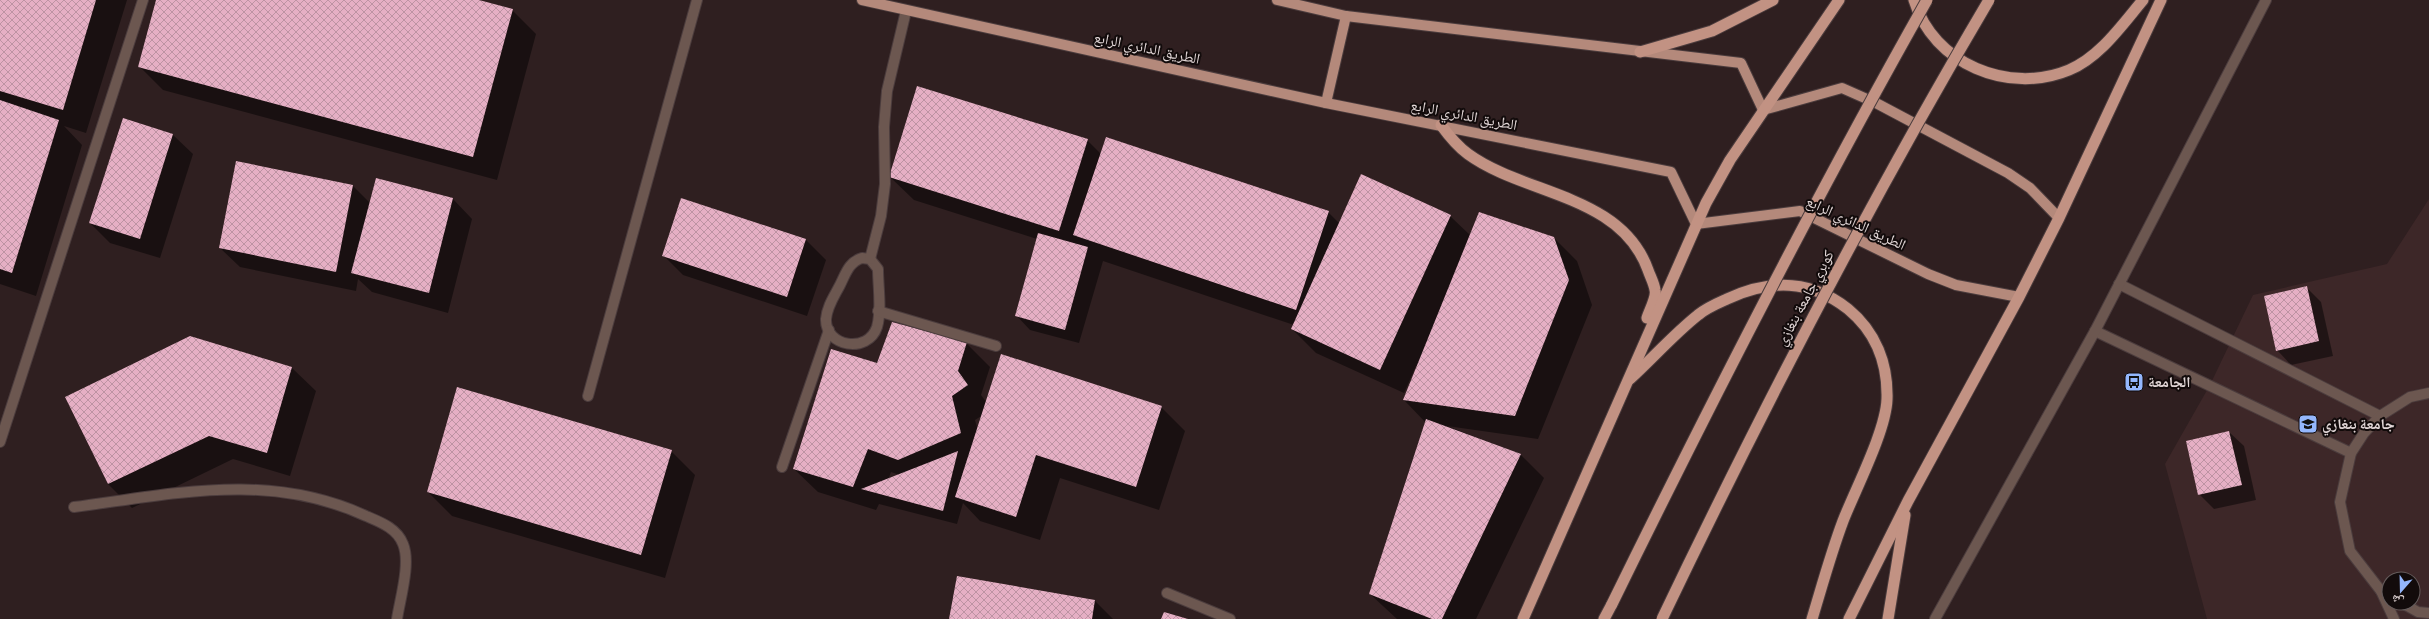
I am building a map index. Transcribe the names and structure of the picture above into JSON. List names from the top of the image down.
{
  "streets": {
    "highway": ["كوبري جامعة بنغازي"],
    "main road": ["الطريق الدائري الرابع"]
  },
  "places": {
    "bus stop": ["الجامعة"],
    "school or university": ["جامعة بنغازي"]
  },
  "north": "bottom"
}
